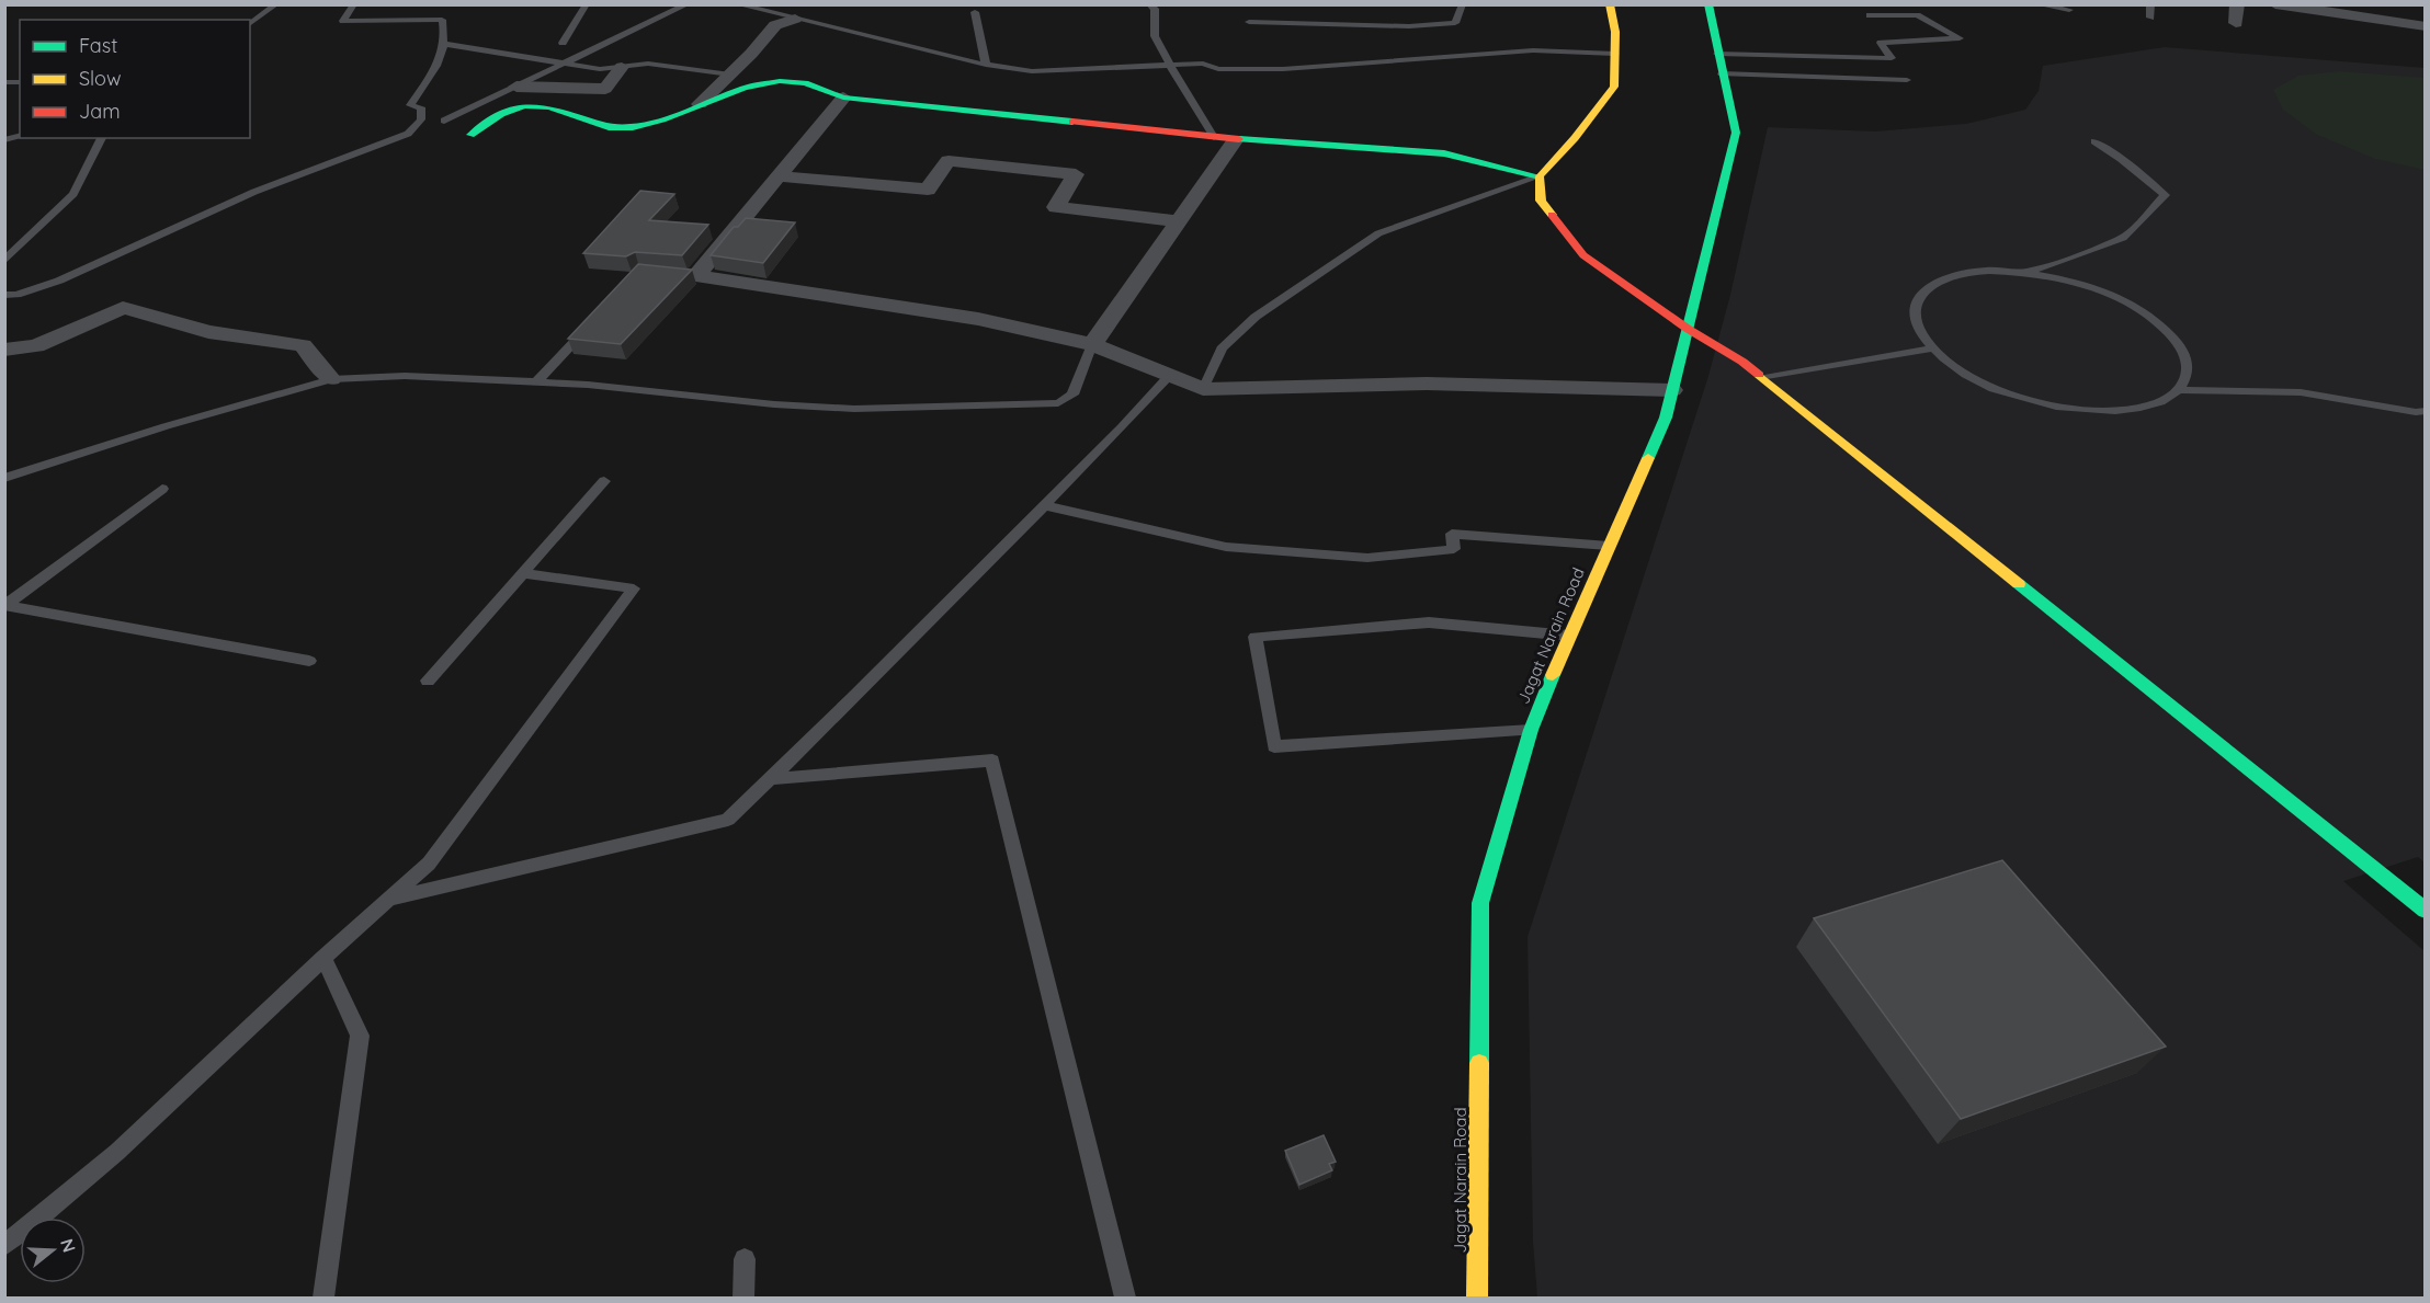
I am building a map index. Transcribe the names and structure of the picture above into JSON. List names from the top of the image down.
{
  "streets": {
    "street": ["Jagat Narain Road"]
  },
  "legend": ["Fast", "Slow", "Jam"],
  "north": "right"
}
